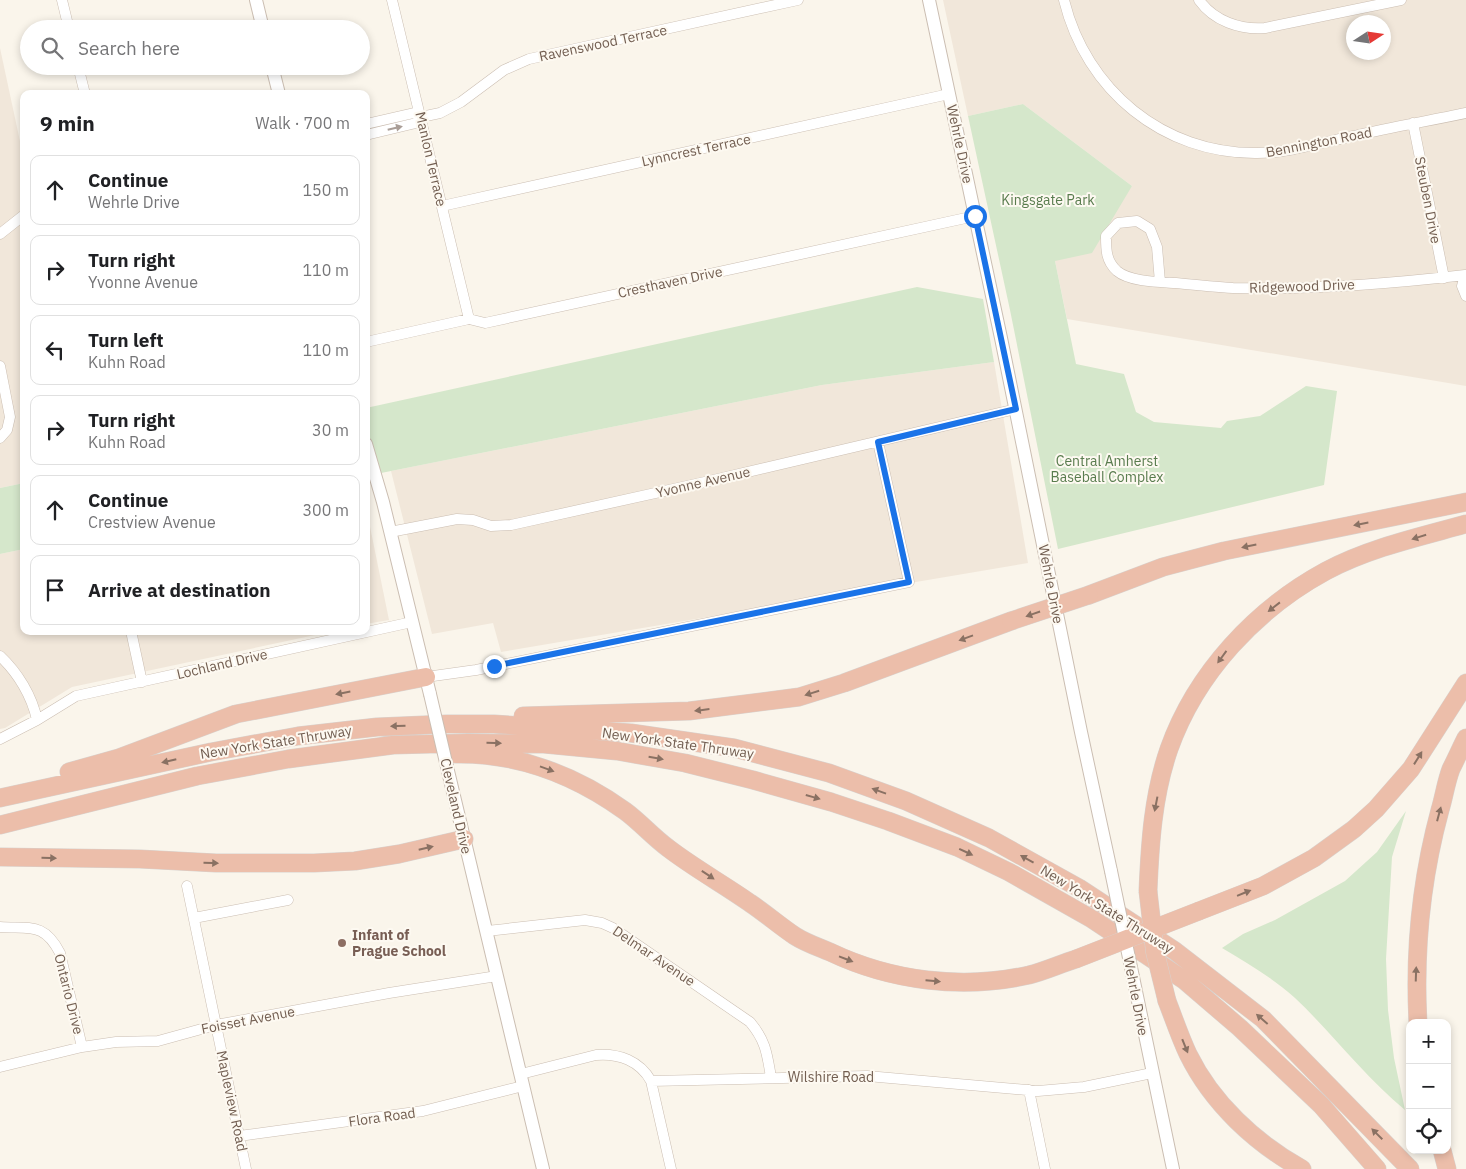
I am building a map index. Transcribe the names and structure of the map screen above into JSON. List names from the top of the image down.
{
  "streets": {
    "highway": ["New York State Thruway"],
    "street": [
      "Ravenswood Terrace",
      "Bennington Road",
      "Wehrle Drive",
      "Lynncrest Terrace",
      "Manlon Terrace",
      "Steuben Drive",
      "Cresthaven Drive",
      "Ridgewood Drive",
      "Yvonne Avenue",
      "Lochland Drive",
      "Cleveland Drive",
      "Delmar Avenue",
      "Ontario Drive",
      "Foisset Avenue",
      "Wilshire Road",
      "Mapleview Road",
      "Flora Road"
    ]
  },
  "crossings": [
    ["Ravenswood Terrace", "Manlon Terrace"],
    ["Bennington Road", "Steuben Drive"],
    ["Wehrle Drive", "Lynncrest Terrace"],
    ["Wehrle Drive", "Cresthaven Drive"],
    ["Wehrle Drive", "Yvonne Avenue"],
    ["Wehrle Drive", "Wilshire Road"],
    ["Lynncrest Terrace", "Manlon Terrace"],
    ["Manlon Terrace", "Cresthaven Drive"],
    ["Steuben Drive", "Ridgewood Drive"],
    ["Yvonne Avenue", "Cleveland Drive"],
    ["Lochland Drive", "Cleveland Drive"],
    ["Cleveland Drive", "Delmar Avenue"],
    ["Cleveland Drive", "Foisset Avenue"],
    ["Cleveland Drive", "Flora Road"],
    ["Delmar Avenue", "Wilshire Road"],
    ["Ontario Drive", "Foisset Avenue"],
    ["Foisset Avenue", "Mapleview Road"],
    ["Mapleview Road", "Flora Road"]
  ],
  "parks": ["Kingsgate Park", "Central Amherst Baseball Complex"],
  "places": ["Infant of Prague School"],
  "north": "right",
  "page": {
    "search": "Search here",
    "heading": ["9 min", "Walk · 700 m"],
    "list": [
      ["Continue", "Wehrle Drive", "150 m"],
      ["Turn right", "Yvonne Avenue", "110 m"],
      ["Turn left", "Kuhn Road", "110 m"],
      ["Turn right", "Kuhn Road", "30 m"],
      ["Continue", "Crestview Avenue", "300 m"],
      "Arrive at destination"
    ],
    "map_buttons": ["+", "−"]
  }
}
